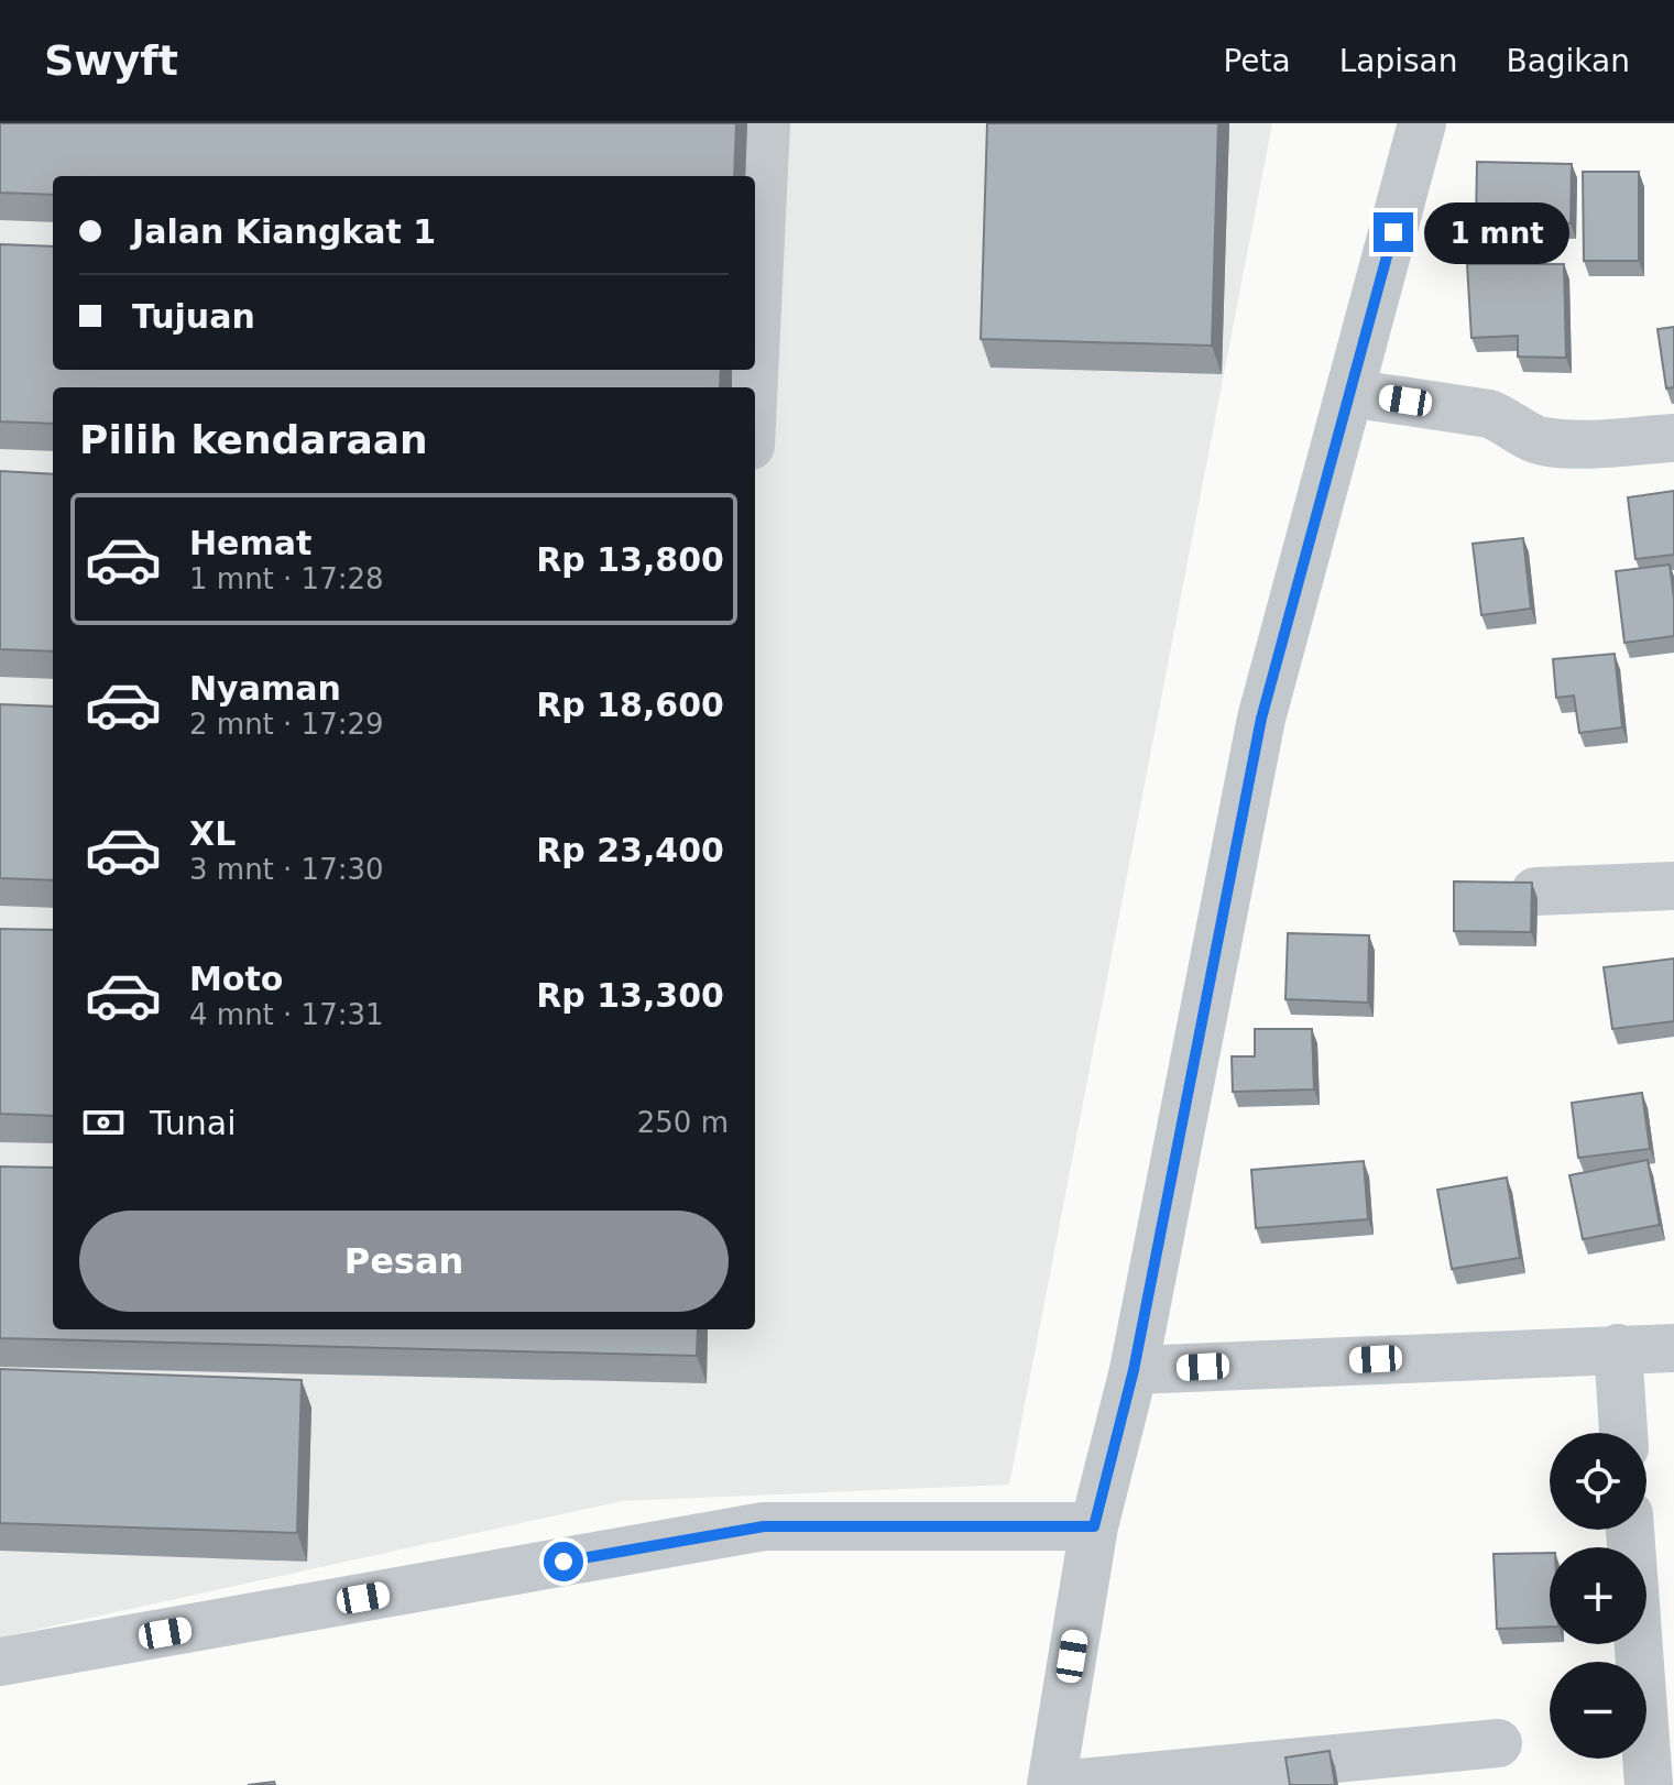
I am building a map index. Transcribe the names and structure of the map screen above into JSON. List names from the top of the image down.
{
  "page": {
    "header": "Swyft",
    "nav": ["Peta", "Lapisan", "Bagikan"],
    "banner": ["Jalan Kiangkat 1", "Tujuan"],
    "bubble": "1 mnt",
    "heading": "Pilih kendaraan",
    "list": [
      {
        "name": "Hemat",
        "note": "1 mnt · 17:28",
        "value": "Rp 13,800"
      },
      {
        "name": "Nyaman",
        "note": "2 mnt · 17:29",
        "value": "Rp 18,600"
      },
      {
        "name": "XL",
        "note": "3 mnt · 17:30",
        "value": "Rp 23,400"
      },
      {
        "name": "Moto",
        "note": "4 mnt · 17:31",
        "value": "Rp 13,300"
      }
    ],
    "pay": ["Tunai", "250 m"],
    "buttons": "Pesan",
    "map_buttons": ["+", "−"]
  }
}
